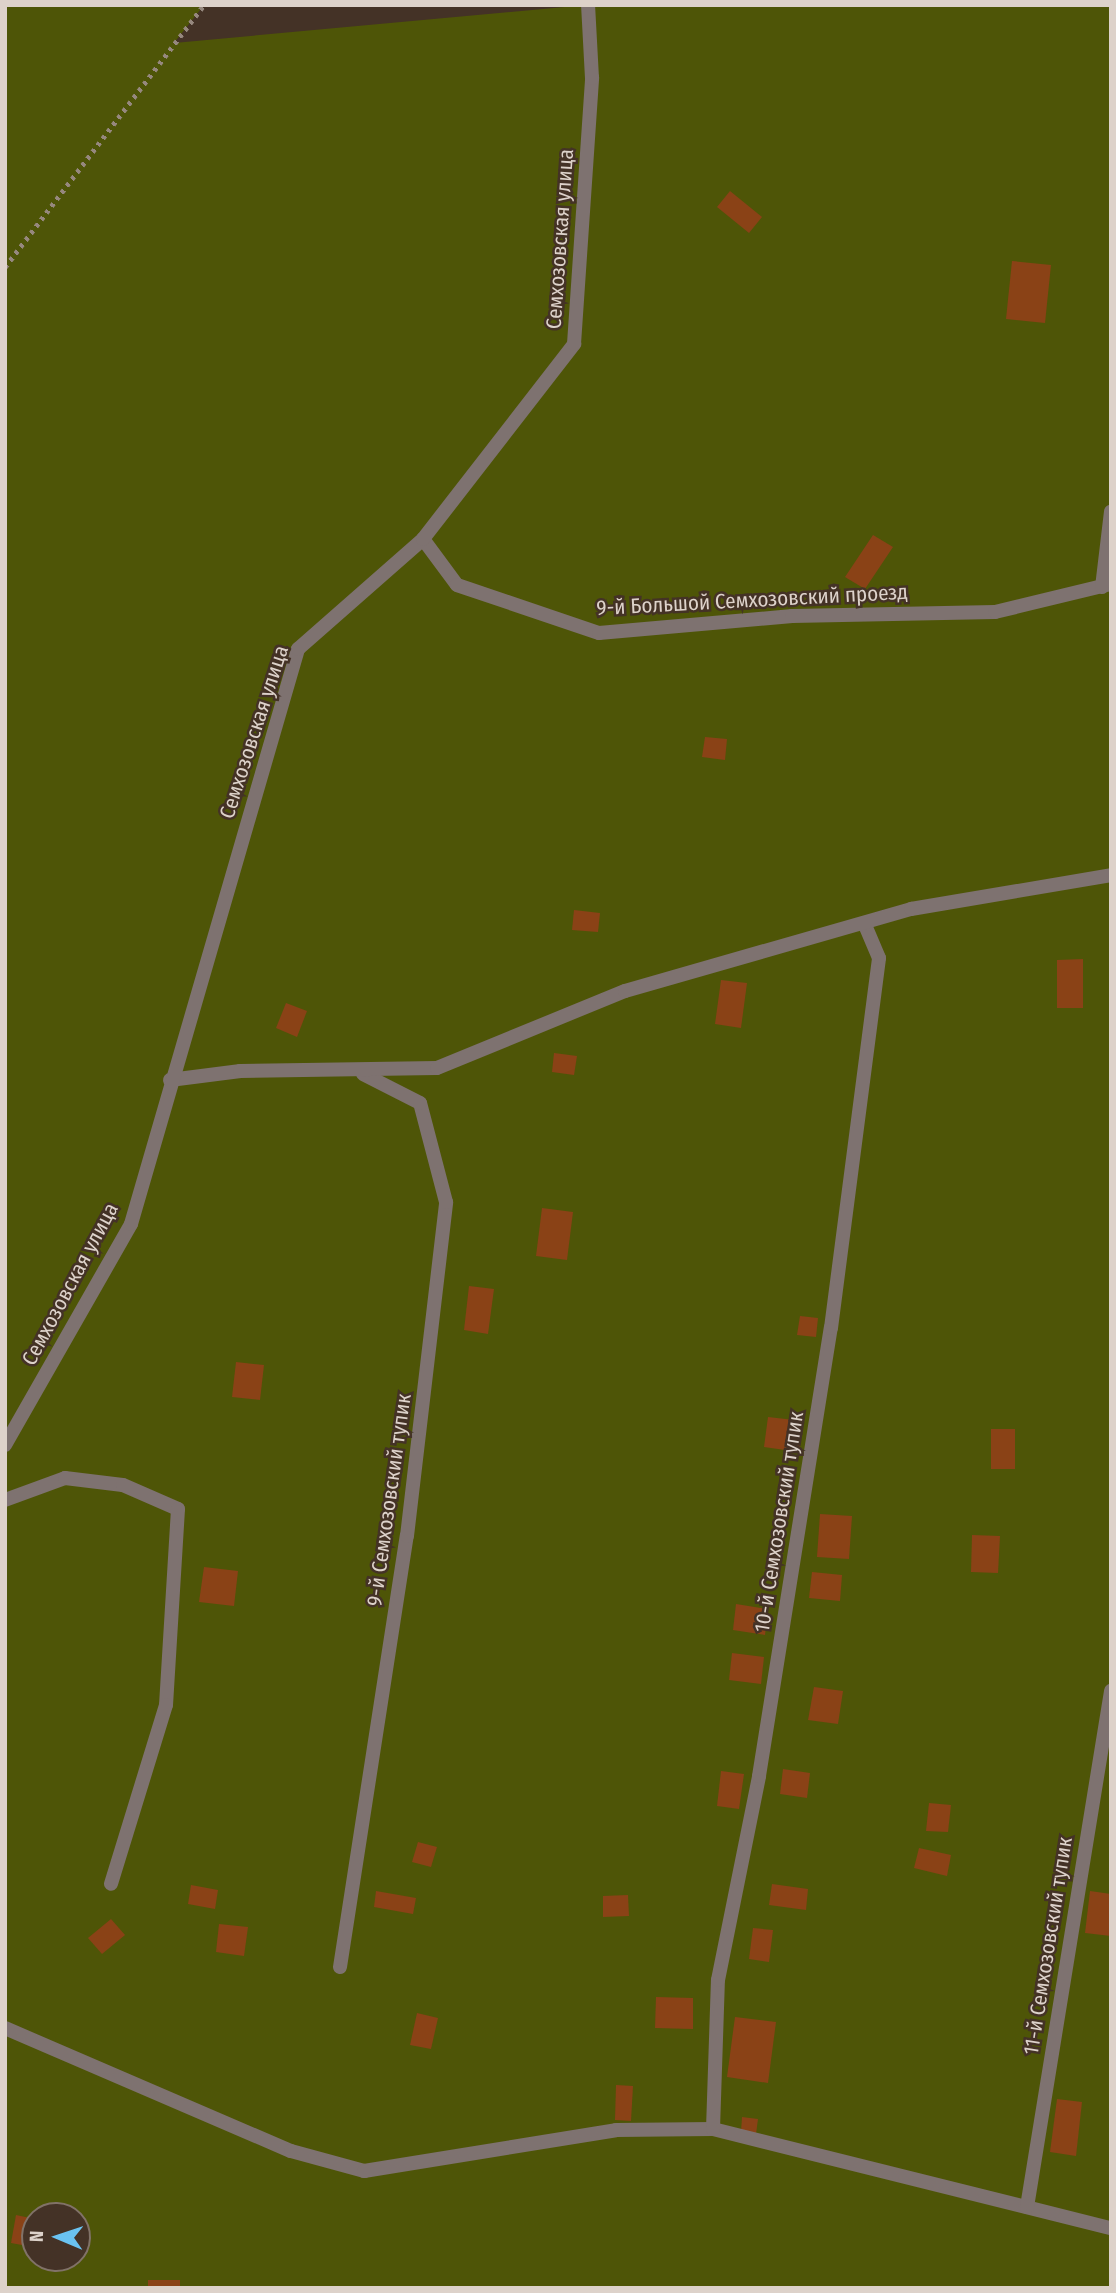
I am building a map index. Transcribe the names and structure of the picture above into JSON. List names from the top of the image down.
{
  "streets": {
    "street": [
      "Семхозовская улица",
      "9-й Большой Семхозовский проезд",
      "9-й Семхозовский тупик",
      "10-й Семхозовский тупик",
      "11-й Семхозовский тупик"
    ]
  },
  "crossings": [
    ["Семхозовская улица", "9-й Большой Семхозовский проезд"]
  ],
  "north": "left"
}
